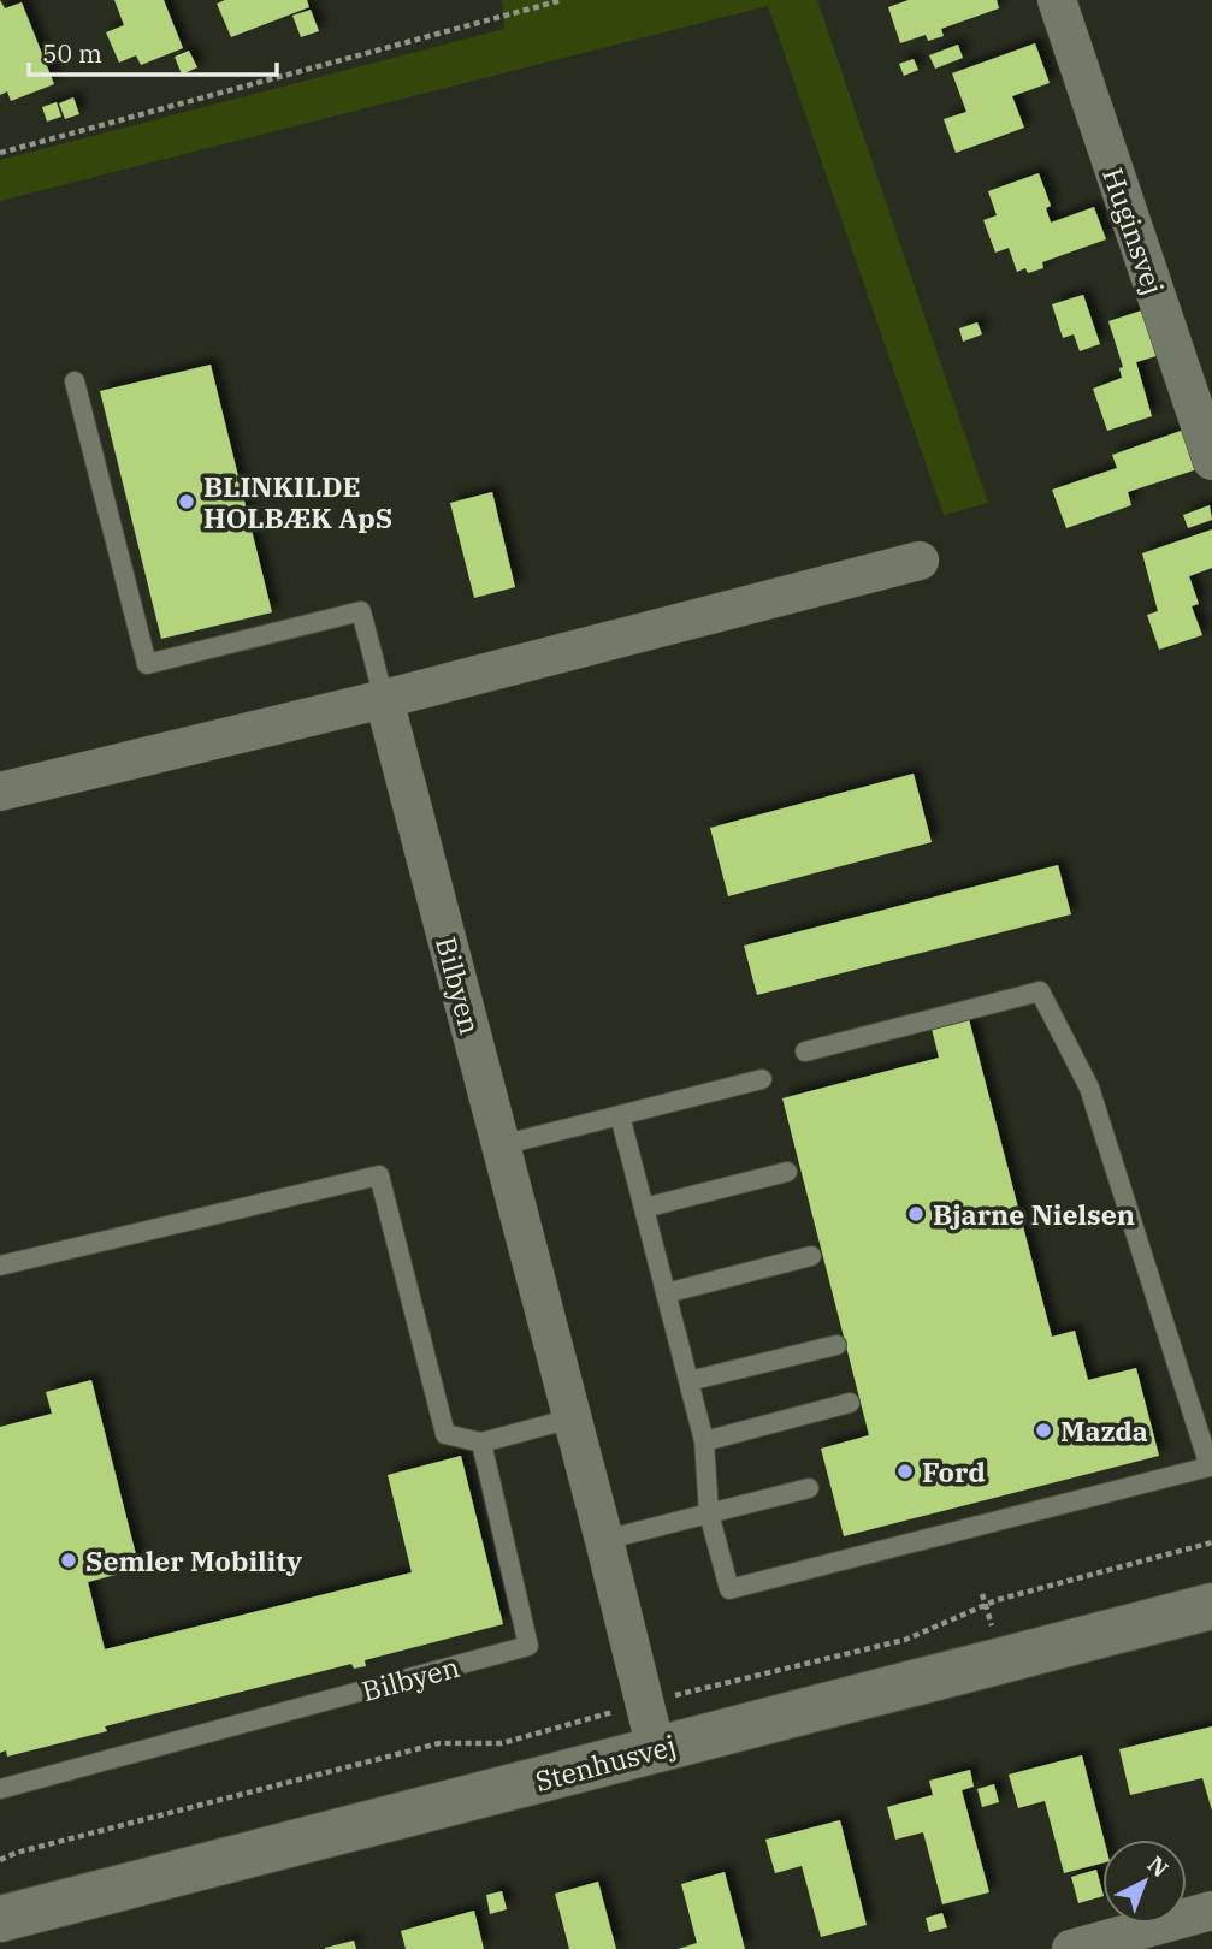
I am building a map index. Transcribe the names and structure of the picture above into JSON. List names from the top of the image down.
{
  "streets": {
    "street": ["Huginsvej", "Bilbyen", "Stenhusvej"]
  },
  "crossings": [
    ["Bilbyen", "Stenhusvej"]
  ],
  "places": [
    "BLINKILDE HOLBÆK ApS",
    "Bjarne Nielsen",
    "Mazda",
    "Ford",
    "Semler Mobility"
  ],
  "scale_bar": "50 m",
  "north": "top right"
}
